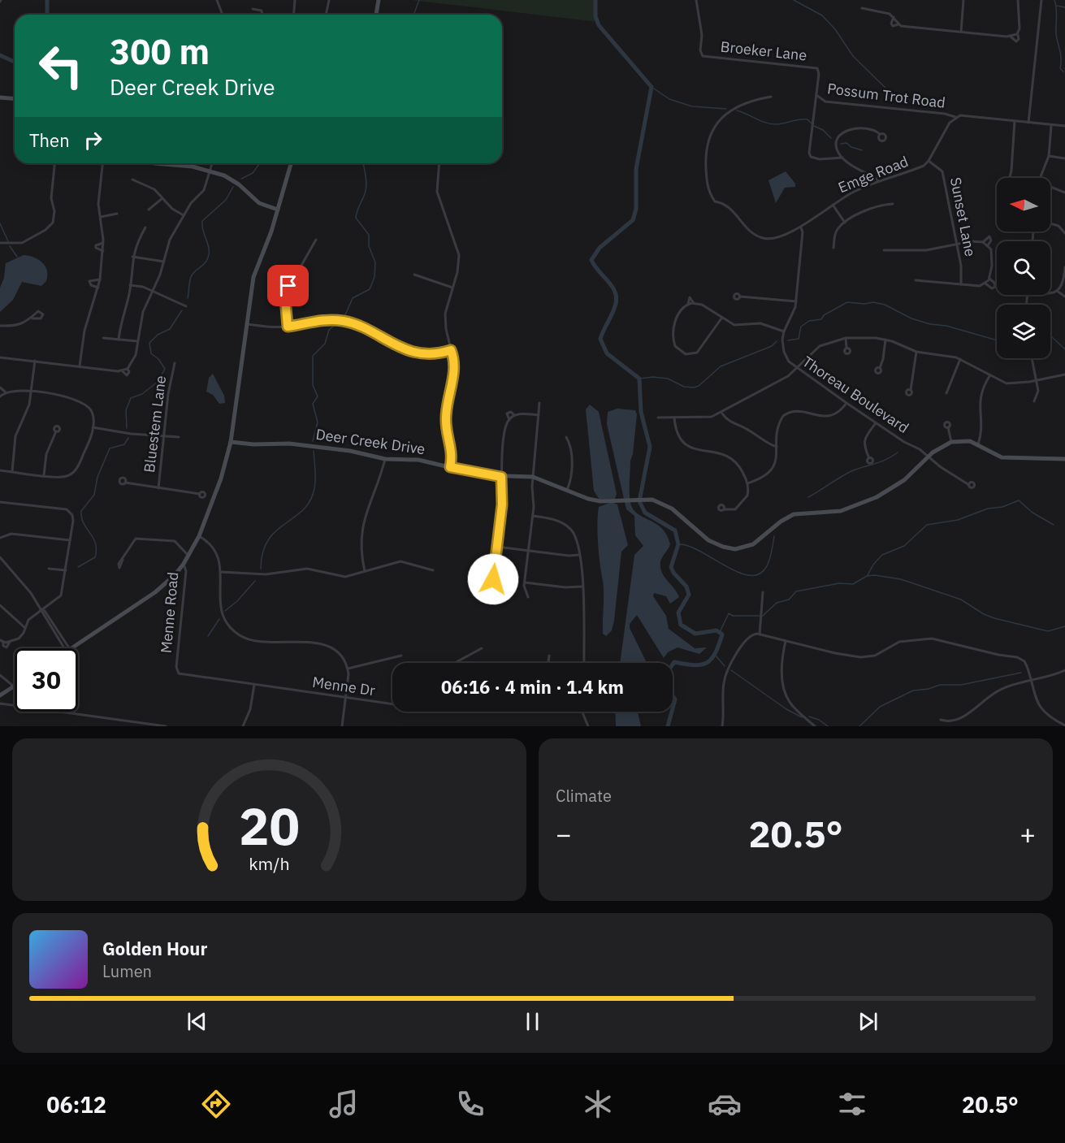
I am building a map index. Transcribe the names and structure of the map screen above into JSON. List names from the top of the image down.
{
  "streets": {
    "street": [
      "Broeker Lane",
      "Possum Trot Road",
      "Emge Road",
      "Sunset Lane",
      "Thoreau Boulevard",
      "Bluestem Lane",
      "Deer Creek Drive",
      "Menne Road",
      "Menne Dr"
    ]
  },
  "crossings": [
    ["Broeker Lane", "Possum Trot Road"],
    ["Possum Trot Road", "Emge Road"],
    ["Emge Road", "Sunset Lane"],
    ["Emge Road", "Thoreau Boulevard"],
    ["Thoreau Boulevard", "Deer Creek Drive"],
    ["Menne Road", "Menne Dr"]
  ],
  "north": "left",
  "page": {
    "turn": ["300 m", "Deer Creek Drive"],
    "then": "Then",
    "limit": "30",
    "trip": "06:16 · 4 min · 1.4 km",
    "tile": "Climate",
    "heat": ["−", "20.5°", "+"],
    "song": ["Golden Hour", "Lumen"],
    "tabs": ["06:12", "20.5°"],
    "gauge": ["20", "km/h"]
  }
}
